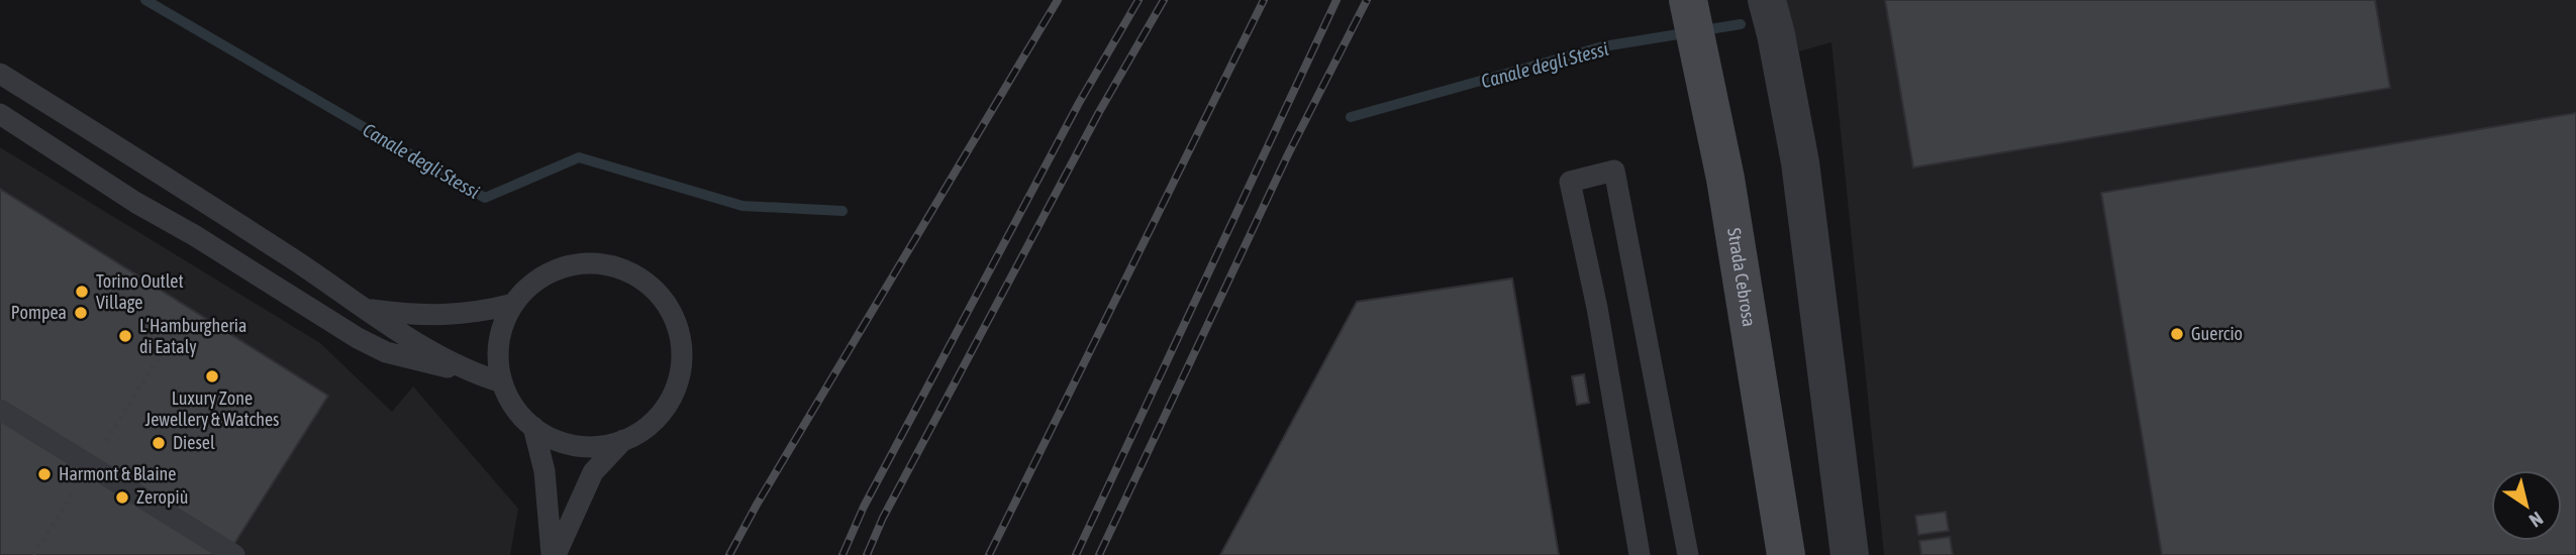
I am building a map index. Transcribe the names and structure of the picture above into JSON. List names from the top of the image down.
{
  "streets": {
    "main road": ["Strada Cebrosa"]
  },
  "water": ["Canale degli Stessi"],
  "places": [
    "Torino Outlet Village",
    "Pompea",
    "Guercio",
    "L’Hamburgheria di Eataly",
    "Luxury Zone Jewellery & Watches",
    "Diesel",
    "Harmont & Blaine",
    "Zeropiù"
  ],
  "north": "bottom right"
}
